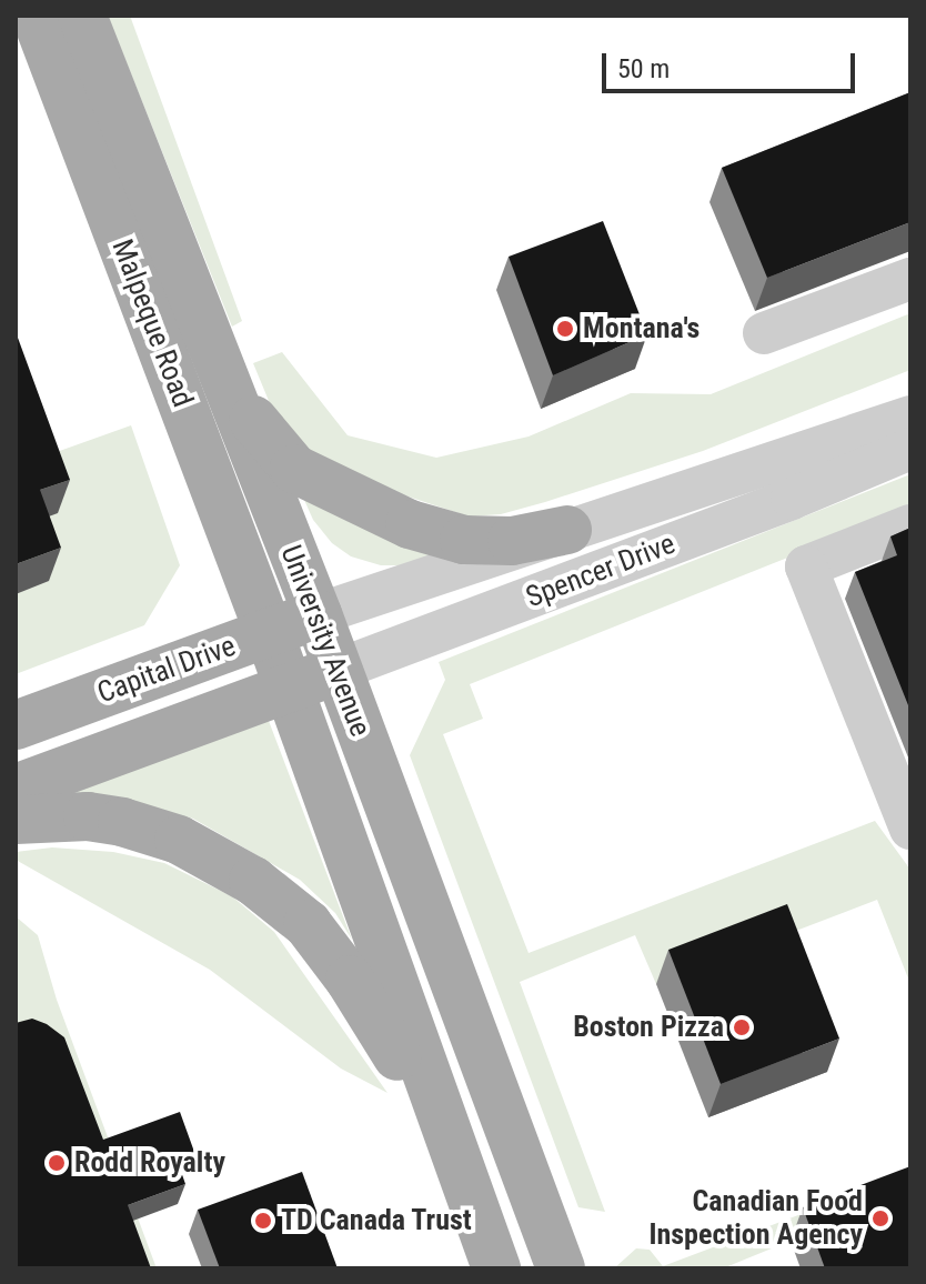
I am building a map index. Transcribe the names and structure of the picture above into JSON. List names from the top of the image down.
{
  "streets": {
    "main road": [
      "Malpeque Road",
      "Spencer Drive",
      "University Avenue",
      "Capital Drive"
    ]
  },
  "crossings": [
    ["Malpeque Road", "University Avenue"],
    ["Malpeque Road", "Capital Drive"],
    ["Spencer Drive", "University Avenue"],
    ["Spencer Drive", "Capital Drive"],
    ["University Avenue", "Capital Drive"]
  ],
  "places": [
    "Montana's",
    "Boston Pizza",
    "Rodd Royalty",
    "Canadian Food Inspection Agency",
    "TD Canada Trust"
  ],
  "scale_bar": "50 m"
}
